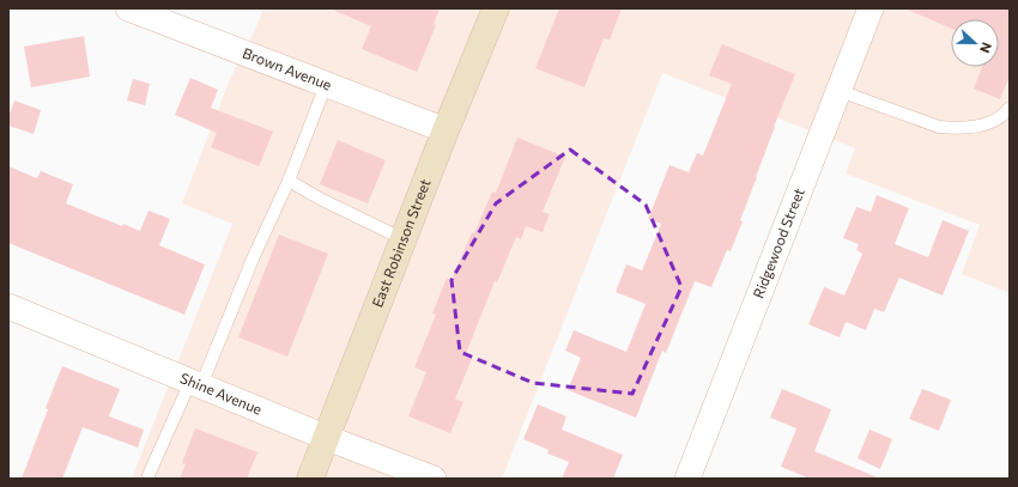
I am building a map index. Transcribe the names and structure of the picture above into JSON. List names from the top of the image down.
{
  "streets": {
    "main road": ["East Robinson Street"],
    "street": ["Brown Avenue", "Ridgewood Street", "Shine Avenue"]
  },
  "crossings": [
    ["Brown Avenue", "East Robinson Street"],
    ["East Robinson Street", "Shine Avenue"]
  ],
  "north": "right"
}
